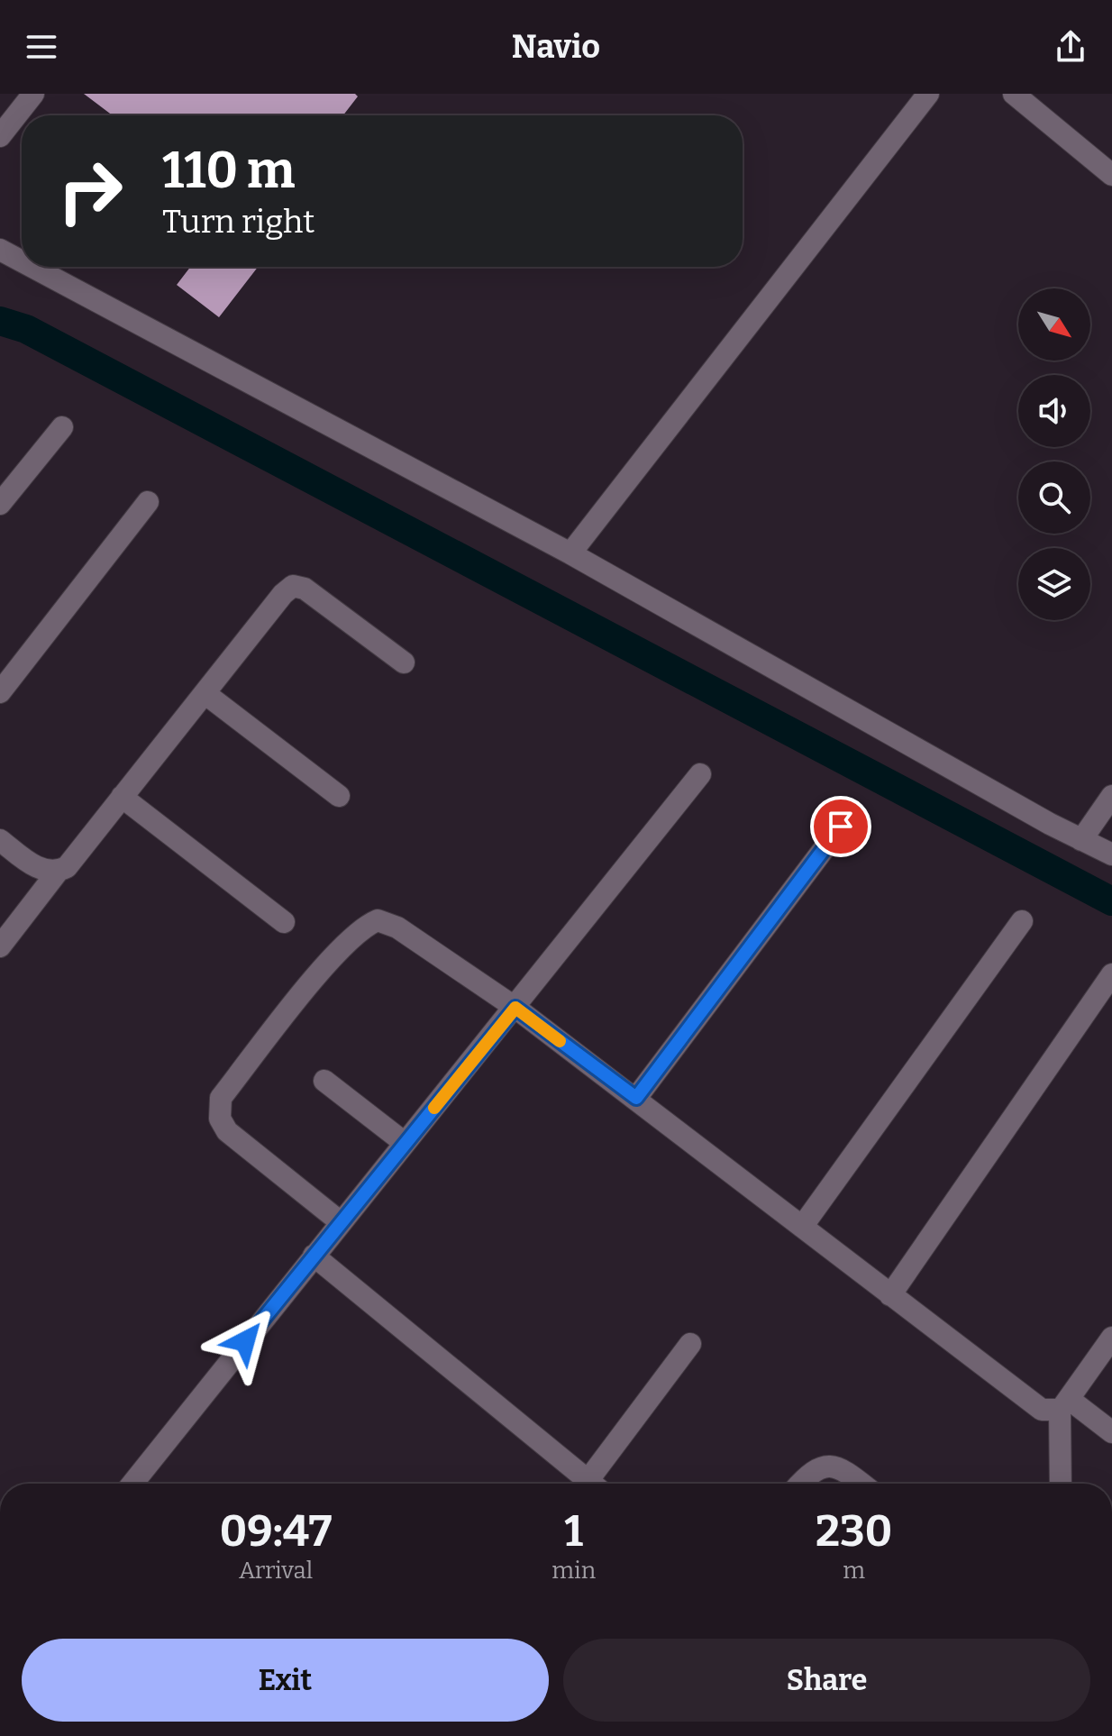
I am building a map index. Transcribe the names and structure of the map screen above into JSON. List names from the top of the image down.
{
  "north": "bottom right",
  "page": {
    "header": "Navio",
    "turn": ["110 m", "Turn right"],
    "eta": [
      "09:47",
      "Arrival",
      "1",
      "min",
      "230",
      "m"
    ],
    "buttons": ["Exit", "Share"]
  }
}
